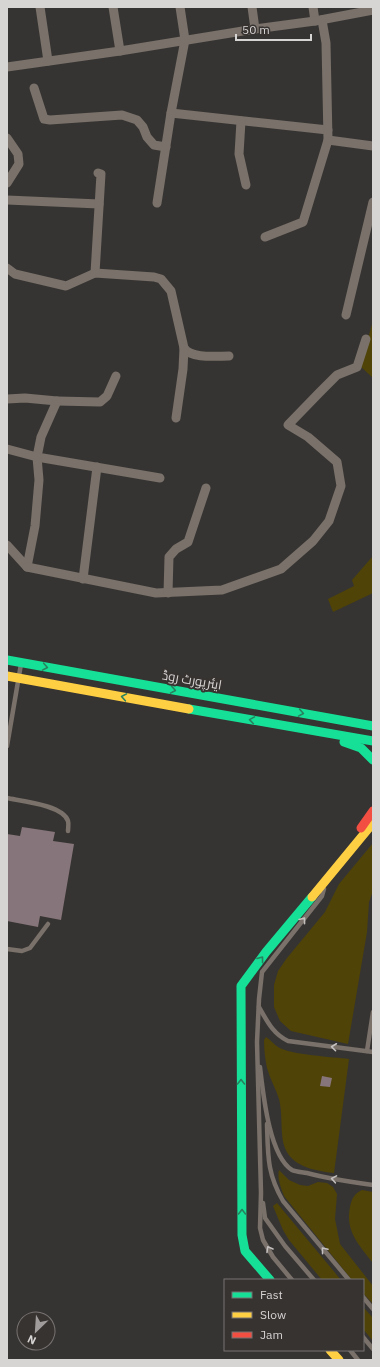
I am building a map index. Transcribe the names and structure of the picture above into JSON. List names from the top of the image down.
{
  "streets": {
    "main road": ["ایئرپورٹ روڈ"]
  },
  "legend": ["Fast", "Slow", "Jam"],
  "scale_bar": "50 m",
  "north": "bottom left"
}
